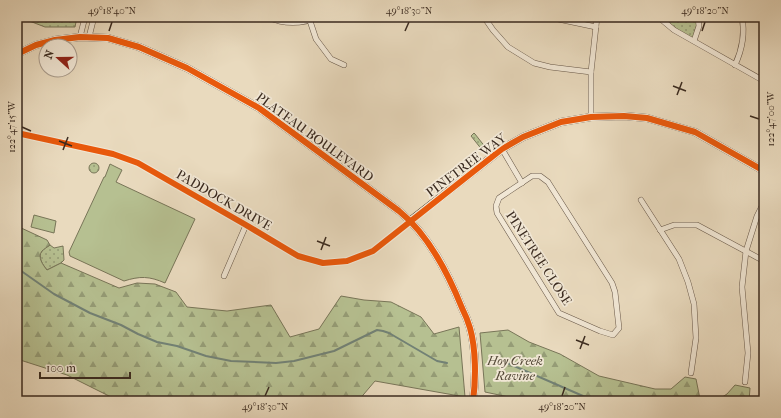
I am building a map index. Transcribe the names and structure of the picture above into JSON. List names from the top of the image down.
{
  "streets": {
    "street": [
      "PLATEAU BOULEVARD",
      "PINETREE WAY",
      "PADDOCK DRIVE",
      "PINETREE CLOSE"
    ]
  },
  "crossings": [
    ["PLATEAU BOULEVARD", "PINETREE WAY"],
    ["PLATEAU BOULEVARD", "PADDOCK DRIVE"],
    ["PINETREE WAY", "PADDOCK DRIVE"]
  ],
  "parks": ["Hoy Creek Ravine"],
  "scale_bar": "100 m",
  "north": "left",
  "coordinates": [
    "49°18'40\"N",
    "49°18'30\"N",
    "49°18'20\"N",
    "122°47'00\"W",
    "122°47'15\"W"
  ]
}
